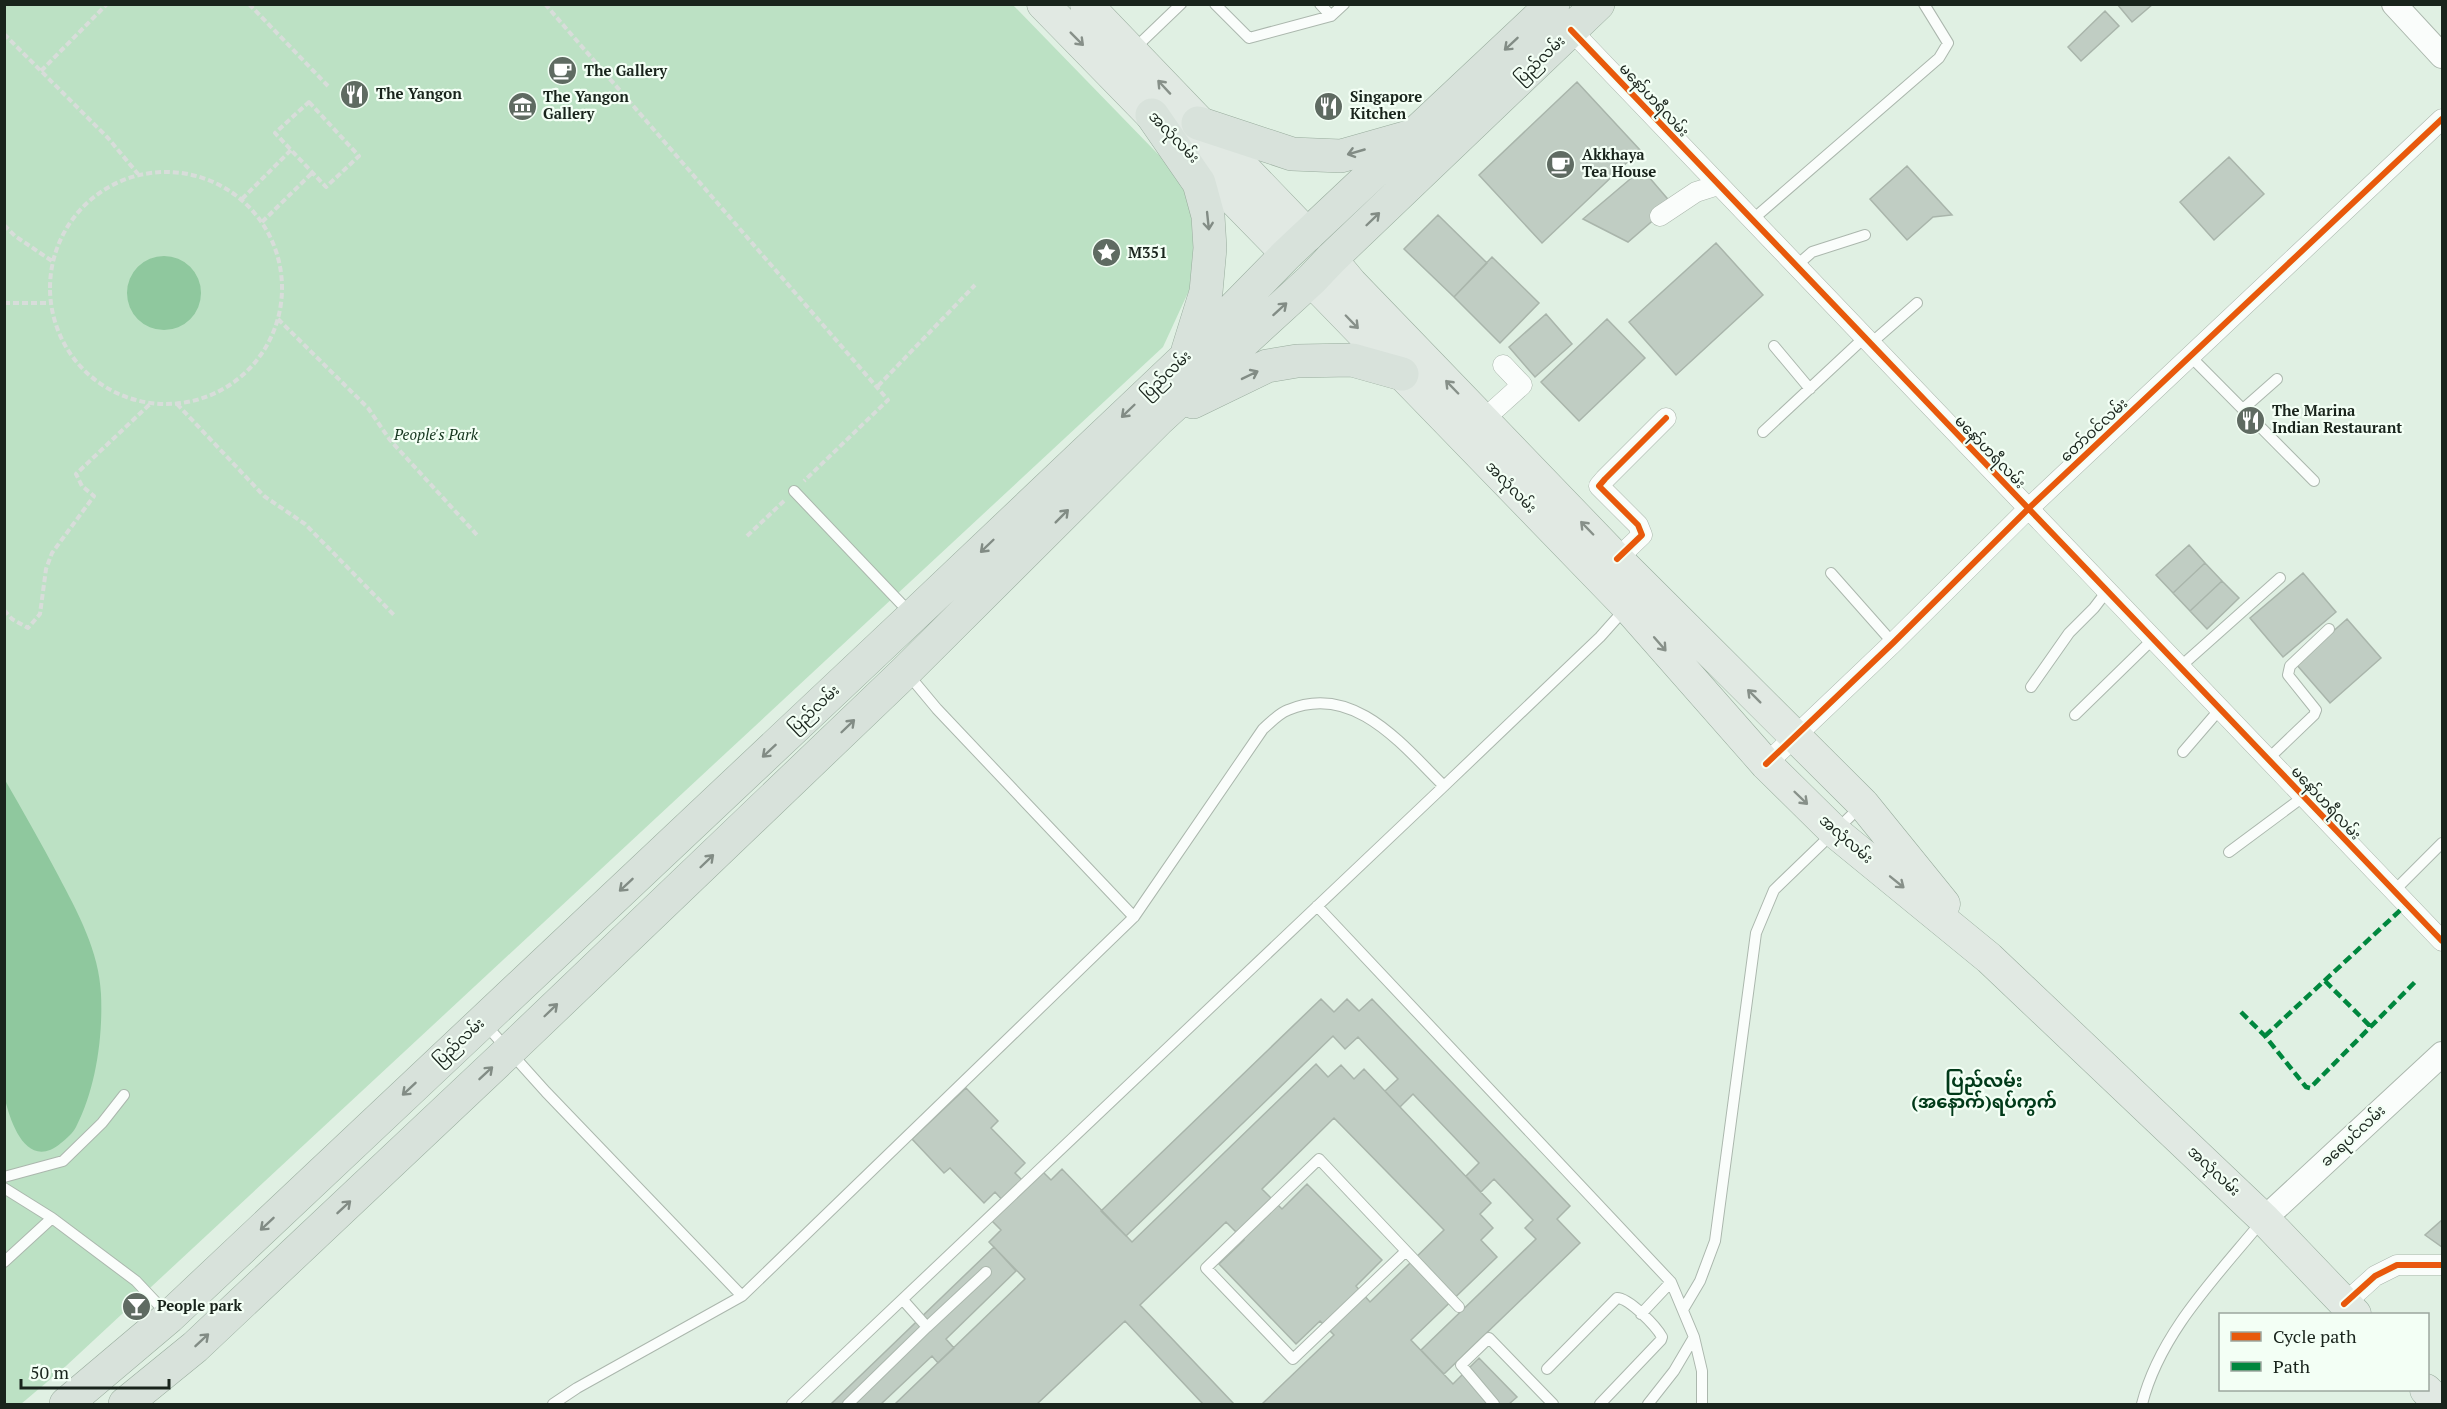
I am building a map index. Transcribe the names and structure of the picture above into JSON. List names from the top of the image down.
{
  "streets": {
    "highway": ["ပြည်လမ်း", "အလုံလမ်း"],
    "street": ["မနော်ဟရီလမ်း", "တော်ဝင်လမ်း", "ခရေပင်လမ်း"]
  },
  "crossings": [
    ["ပြည်လမ်း", "မနော်ဟရီလမ်း"],
    ["ပြည်လမ်း", "အလုံလမ်း"],
    ["မနော်ဟရီလမ်း", "တော်ဝင်လမ်း"],
    ["အလုံလမ်း", "တော်ဝင်လမ်း"],
    ["အလုံလမ်း", "ခရေပင်လမ်း"]
  ],
  "districts": ["ပြည်လမ်း (အနောက်)ရပ်ကွက်"],
  "parks": ["People's Park"],
  "places": {
    "cafe": ["The Gallery", "Akkhaya Tea House"],
    "restaurant": ["The Yangon", "Singapore Kitchen", "The Marina Indian Restaurant"],
    "museum": ["The Yangon Gallery"],
    "place": ["M351"],
    "bar": ["People park"]
  },
  "legend": ["Cycle path", "Path"],
  "scale_bar": "50 m"
}
